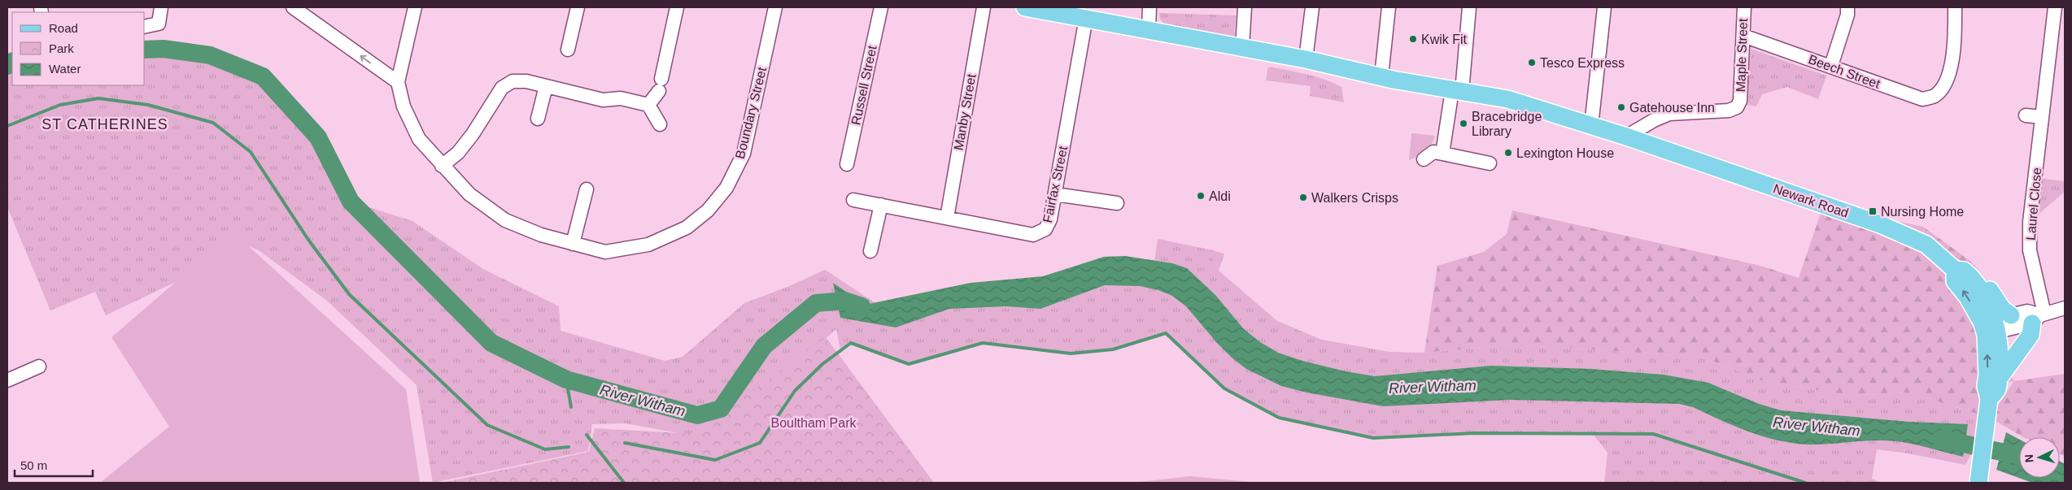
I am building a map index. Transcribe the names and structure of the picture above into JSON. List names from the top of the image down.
{
  "streets": {
    "main road": ["Newark Road"],
    "street": [
      "Maple Street",
      "Beech Street",
      "Russell Street",
      "Manby Street",
      "Boundary Street",
      "Fairfax Street",
      "Laurel Close"
    ]
  },
  "crossings": [
    ["Maple Street", "Beech Street"],
    ["Maple Street", "Newark Road"],
    ["Manby Street", "Fairfax Street"],
    ["Fairfax Street", "Newark Road"]
  ],
  "districts": ["ST CATHERINES"],
  "water": ["River Witham"],
  "parks": ["Boultham Park"],
  "places": {
    "other": [
      "Kwik Fit",
      "Tesco Express",
      "Gatehouse Inn",
      "Bracebridge Library",
      "Lexington House",
      "Aldi",
      "Walkers Crisps"
    ],
    "transit": ["Nursing Home"]
  },
  "legend": ["Road", "Park", "Water"],
  "scale_bar": "50 m",
  "north": "left"
}
